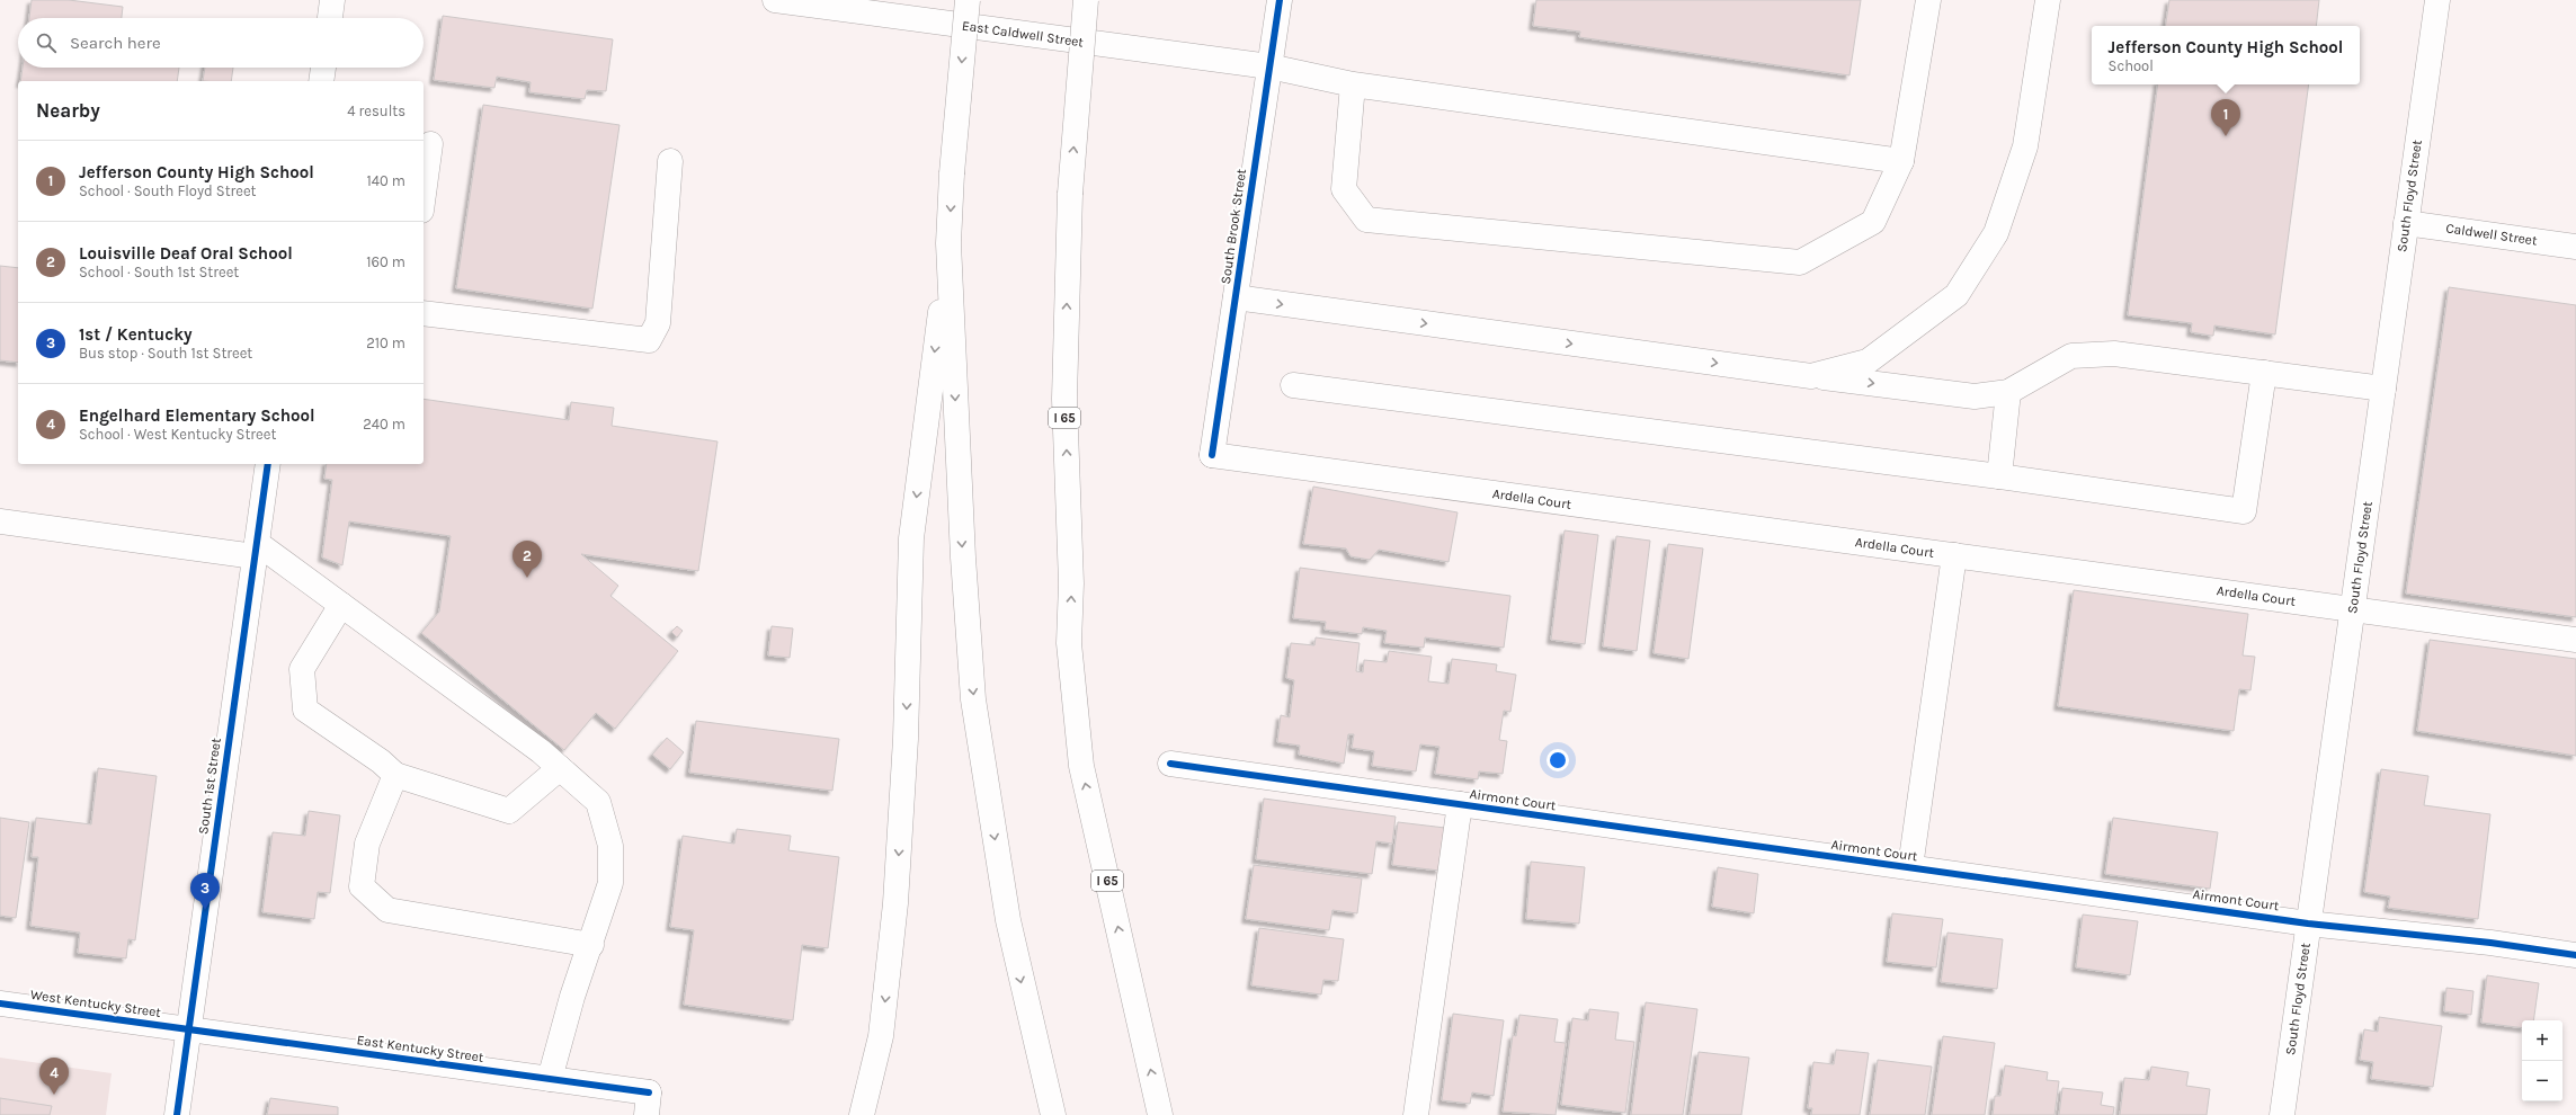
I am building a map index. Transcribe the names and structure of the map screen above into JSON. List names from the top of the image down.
{
  "streets": {
    "main road": [
      "East Caldwell Street",
      "South Floyd Street",
      "South Brook Street",
      "Caldwell Street",
      "I 65",
      "Ardella Court",
      "South 1st Street",
      "Airmont Court",
      "West Kentucky Street",
      "East Kentucky Street"
    ]
  },
  "crossings": [
    ["East Caldwell Street", "South Brook Street"],
    ["South Floyd Street", "Caldwell Street"],
    ["South Floyd Street", "Ardella Court"],
    ["South Floyd Street", "Airmont Court"],
    ["South Brook Street", "Ardella Court"],
    ["South 1st Street", "West Kentucky Street"],
    ["South 1st Street", "East Kentucky Street"],
    ["West Kentucky Street", "East Kentucky Street"]
  ],
  "page": {
    "search": "Search here",
    "popup": ["Jefferson County High School", "School"],
    "heading": ["Nearby", "4 results"],
    "pins": [
      "1",
      "2",
      "3",
      "4"
    ],
    "list": [
      {
        "mark": "1",
        "name": "Jefferson County High School",
        "note": "School · South Floyd Street",
        "value": "140 m"
      },
      {
        "mark": "2",
        "name": "Louisville Deaf Oral School",
        "note": "School · South 1st Street",
        "value": "160 m"
      },
      {
        "mark": "3",
        "name": "1st / Kentucky",
        "note": "Bus stop · South 1st Street",
        "value": "210 m"
      },
      {
        "mark": "4",
        "name": "Engelhard Elementary School",
        "note": "School · West Kentucky Street",
        "value": "240 m"
      }
    ],
    "map_buttons": ["+", "−"]
  }
}
